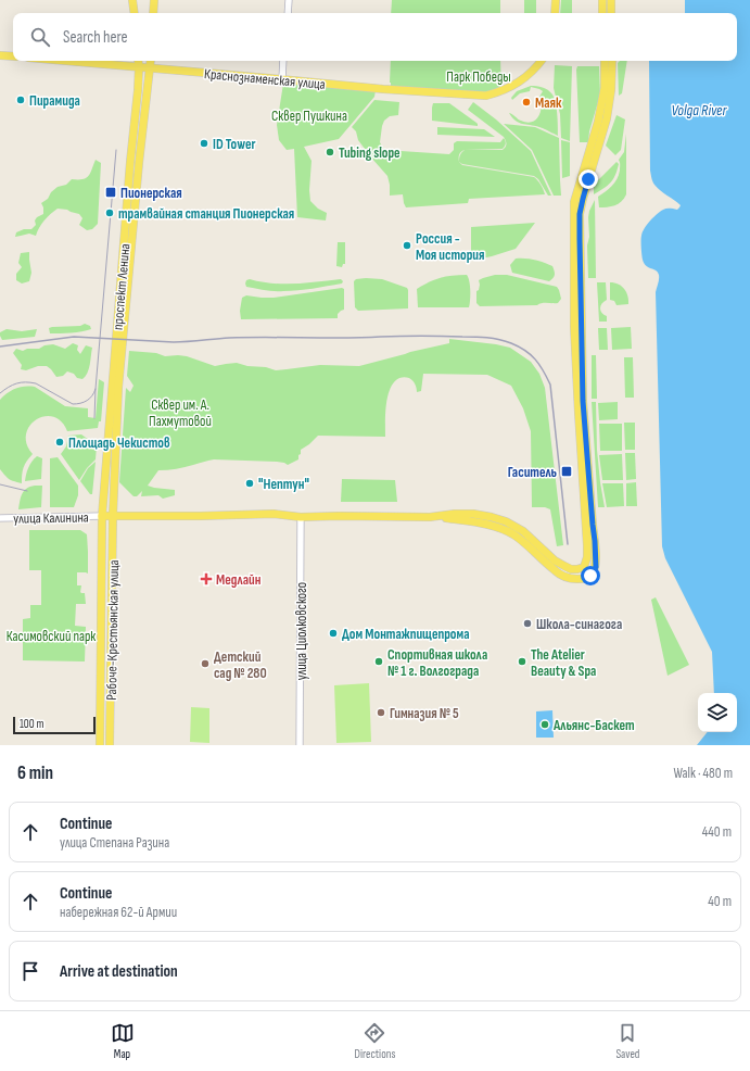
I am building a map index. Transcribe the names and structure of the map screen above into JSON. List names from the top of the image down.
{
  "streets": {
    "main road": ["Краснознаменская улица", "проспект Ленина", "Рабоче-Крестьянская улица"],
    "street": ["улица Калинина", "улица Циолковского"]
  },
  "crossings": [
    ["Краснознаменская улица", "проспект Ленина"],
    ["проспект Ленина", "улица Калинина"],
    ["проспект Ленина", "Рабоче-Крестьянская улица"],
    ["улица Калинина", "Рабоче-Крестьянская улица"]
  ],
  "water": ["Volga River"],
  "parks": [
    "Парк Победы",
    "Сквер Пушкина",
    "Сквер им. А. Пахмутовой",
    "Касимовский парк"
  ],
  "places": {
    "other": [
      "Пирамида",
      "Маяк",
      "ID Tower",
      "Tubing slope",
      "трамвайная станция Пионерская",
      "Россия - Моя история",
      "Площадь Чекистов",
      "\"Нептун\"",
      "Школа-синагога",
      "Дом Монтажпищепрома",
      "Спортивная школа № 1 г. Волгограда",
      "The Atelier Beauty & Spa",
      "Детский сад № 280",
      "Гимназия № 5",
      "Альянс-Баскет"
    ],
    "transit": ["Пионерская", "Гаситель"],
    "health": ["Медлайн"]
  },
  "scale_bar": "100 m",
  "page": {
    "search": "Search here",
    "scale": "100 m",
    "heading": ["6 min", "Walk · 480 m"],
    "list": [
      ["Continue", "улица Степана Разина", "440 m"],
      ["Continue", "набережная 62-й Армии", "40 m"],
      "Arrive at destination"
    ],
    "nav": ["Map", "Directions", "Saved"]
  }
}
